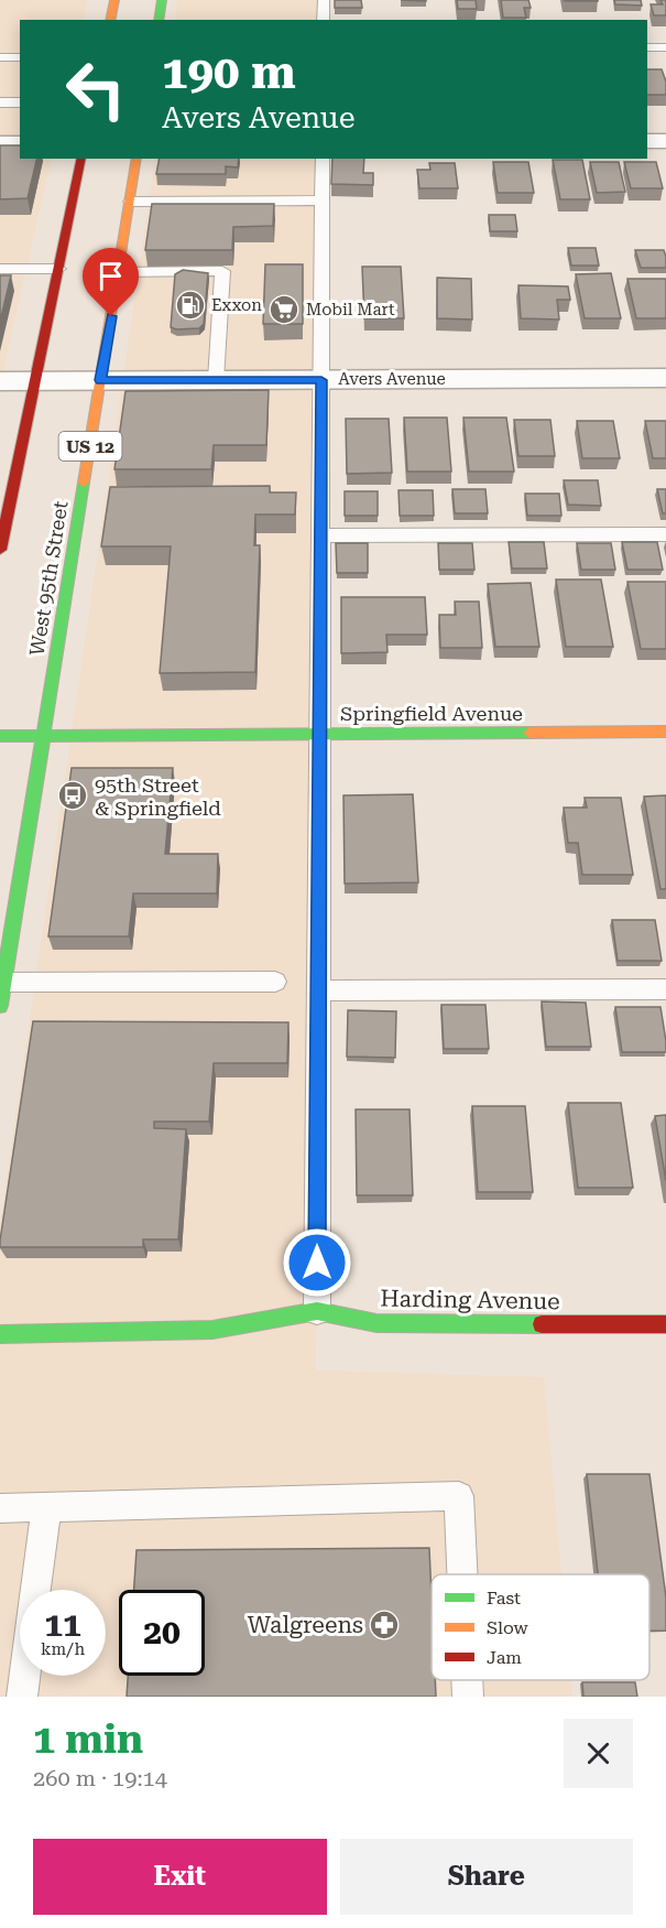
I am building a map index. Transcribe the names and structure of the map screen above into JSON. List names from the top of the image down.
{
  "streets": {
    "main road": [
      "US 12",
      "West 95th Street",
      "Springfield Avenue",
      "Harding Avenue"
    ],
    "street": ["Avers Avenue"]
  },
  "crossings": [
    ["Avers Avenue", "West 95th Street"],
    ["West 95th Street", "Springfield Avenue"]
  ],
  "places": {
    "fuel station": ["Exxon"],
    "supermarket": ["Mobil Mart"],
    "bus stop": ["95th Street & Springfield"],
    "pharmacy": ["Walgreens"]
  },
  "legend": ["Fast", "Slow", "Jam"],
  "page": {
    "turn": ["190 m", "Avers Avenue"],
    "speed": "11 km/h",
    "limit": "20",
    "heading": ["1 min", "260 m · 19:14"],
    "buttons": ["Exit", "Share"]
  }
}
